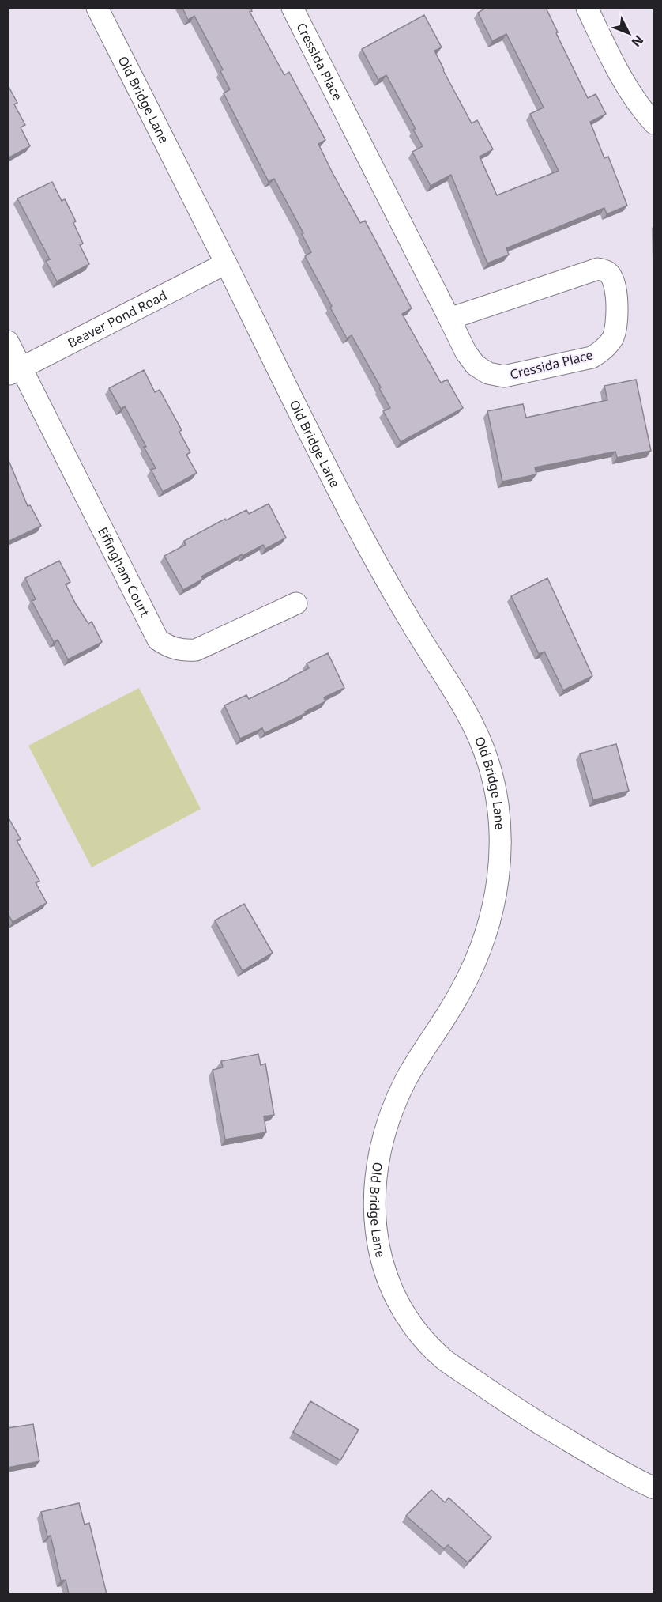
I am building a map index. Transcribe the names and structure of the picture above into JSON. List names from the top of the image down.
{
  "streets": {
    "street": [
      "Cressida Place",
      "Old Bridge Lane",
      "Beaver Pond Road",
      "Effingham Court"
    ]
  },
  "crossings": [
    ["Old Bridge Lane", "Beaver Pond Road"],
    ["Beaver Pond Road", "Effingham Court"]
  ],
  "north": "bottom right"
}
